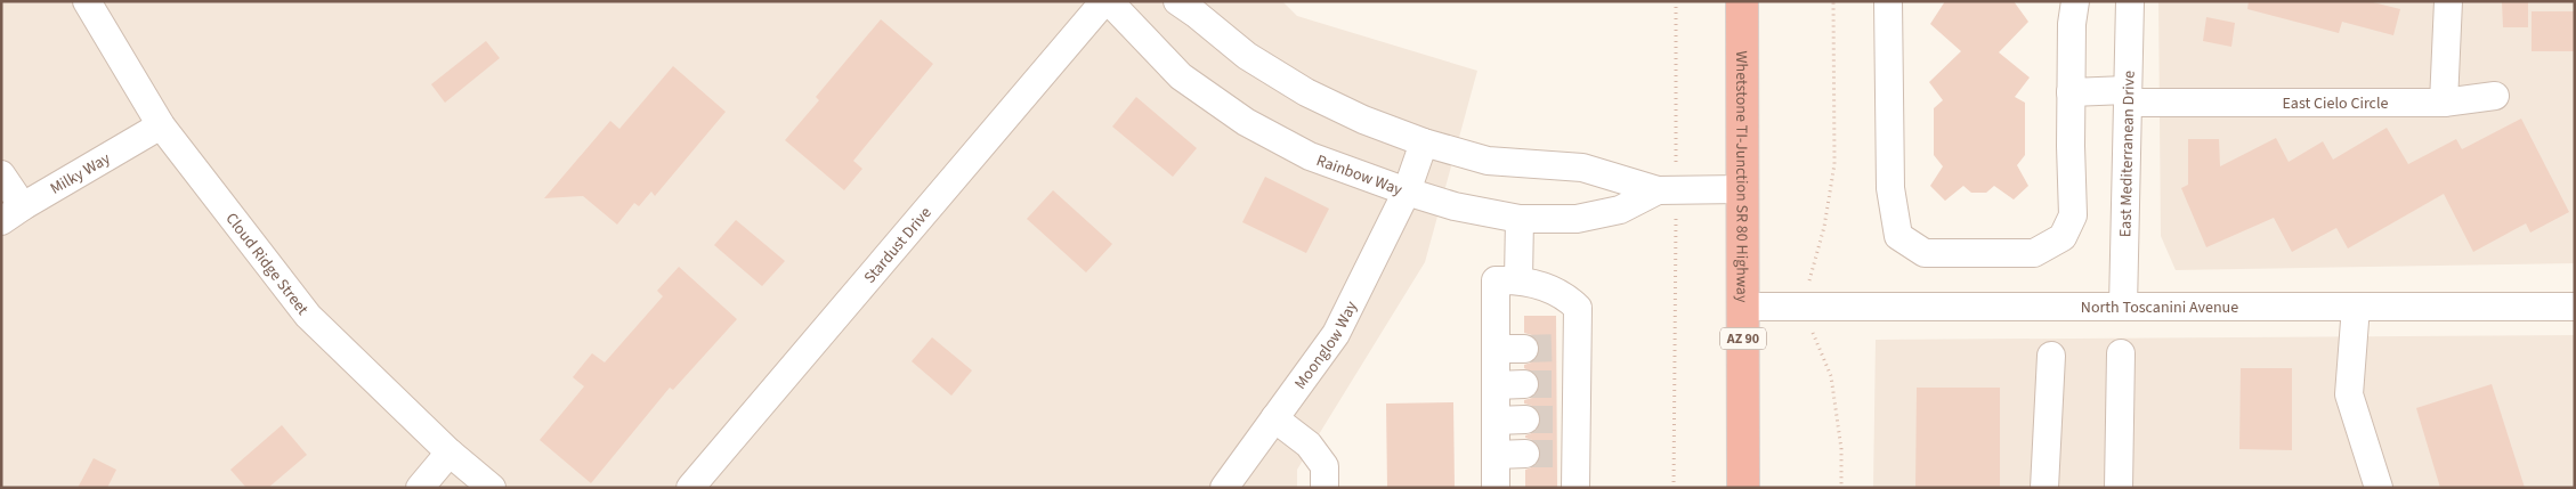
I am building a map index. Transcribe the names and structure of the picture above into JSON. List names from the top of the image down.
{
  "streets": {
    "highway": ["Whetstone TI-Junction SR 80 Highway", "AZ 90"],
    "street": [
      "East Cielo Circle",
      "East Mediterranean Drive",
      "Milky Way",
      "Rainbow Way",
      "Stardust Drive",
      "Cloud Ridge Street",
      "North Toscanini Avenue",
      "Moonglow Way"
    ]
  },
  "crossings": [
    ["East Cielo Circle", "East Mediterranean Drive"],
    ["East Mediterranean Drive", "North Toscanini Avenue"],
    ["Milky Way", "Cloud Ridge Street"],
    ["Rainbow Way", "Whetstone TI-Junction SR 80 Highway"],
    ["Rainbow Way", "Moonglow Way"],
    ["Whetstone TI-Junction SR 80 Highway", "North Toscanini Avenue"]
  ]
}
